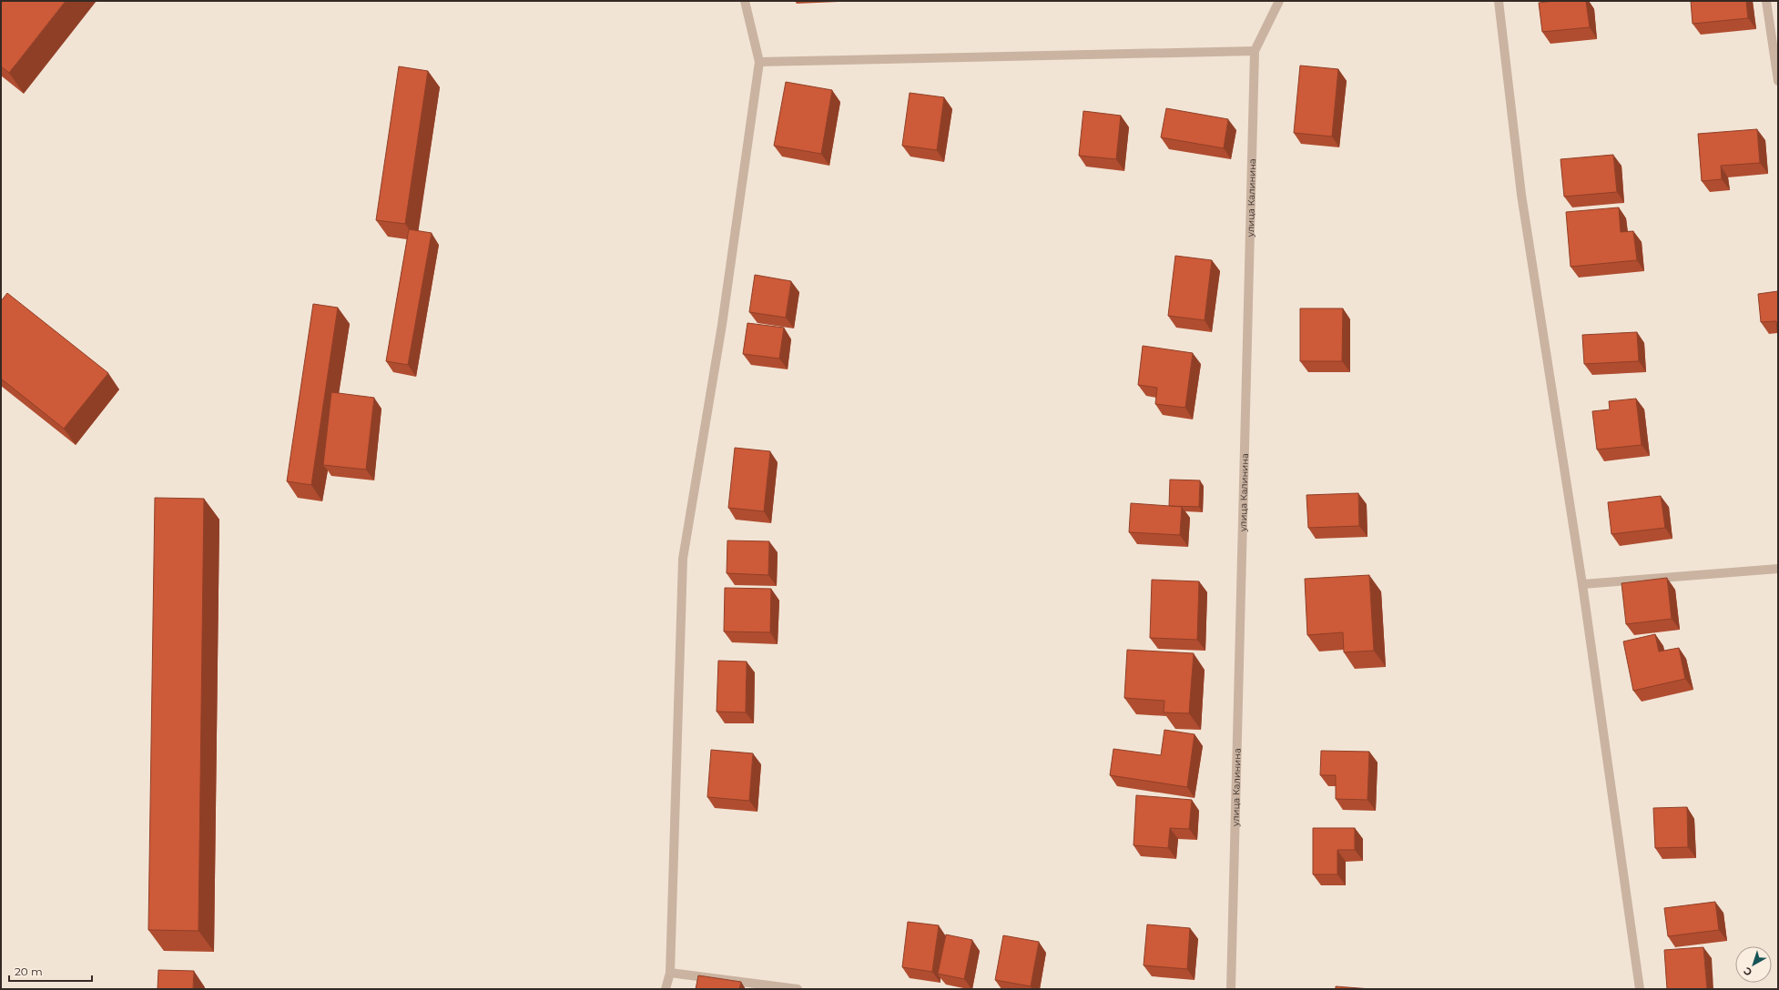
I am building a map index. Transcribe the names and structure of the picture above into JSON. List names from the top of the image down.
{
  "streets": {
    "street": ["улица Калинина"]
  },
  "scale_bar": "20 m",
  "north": "bottom left"
}
